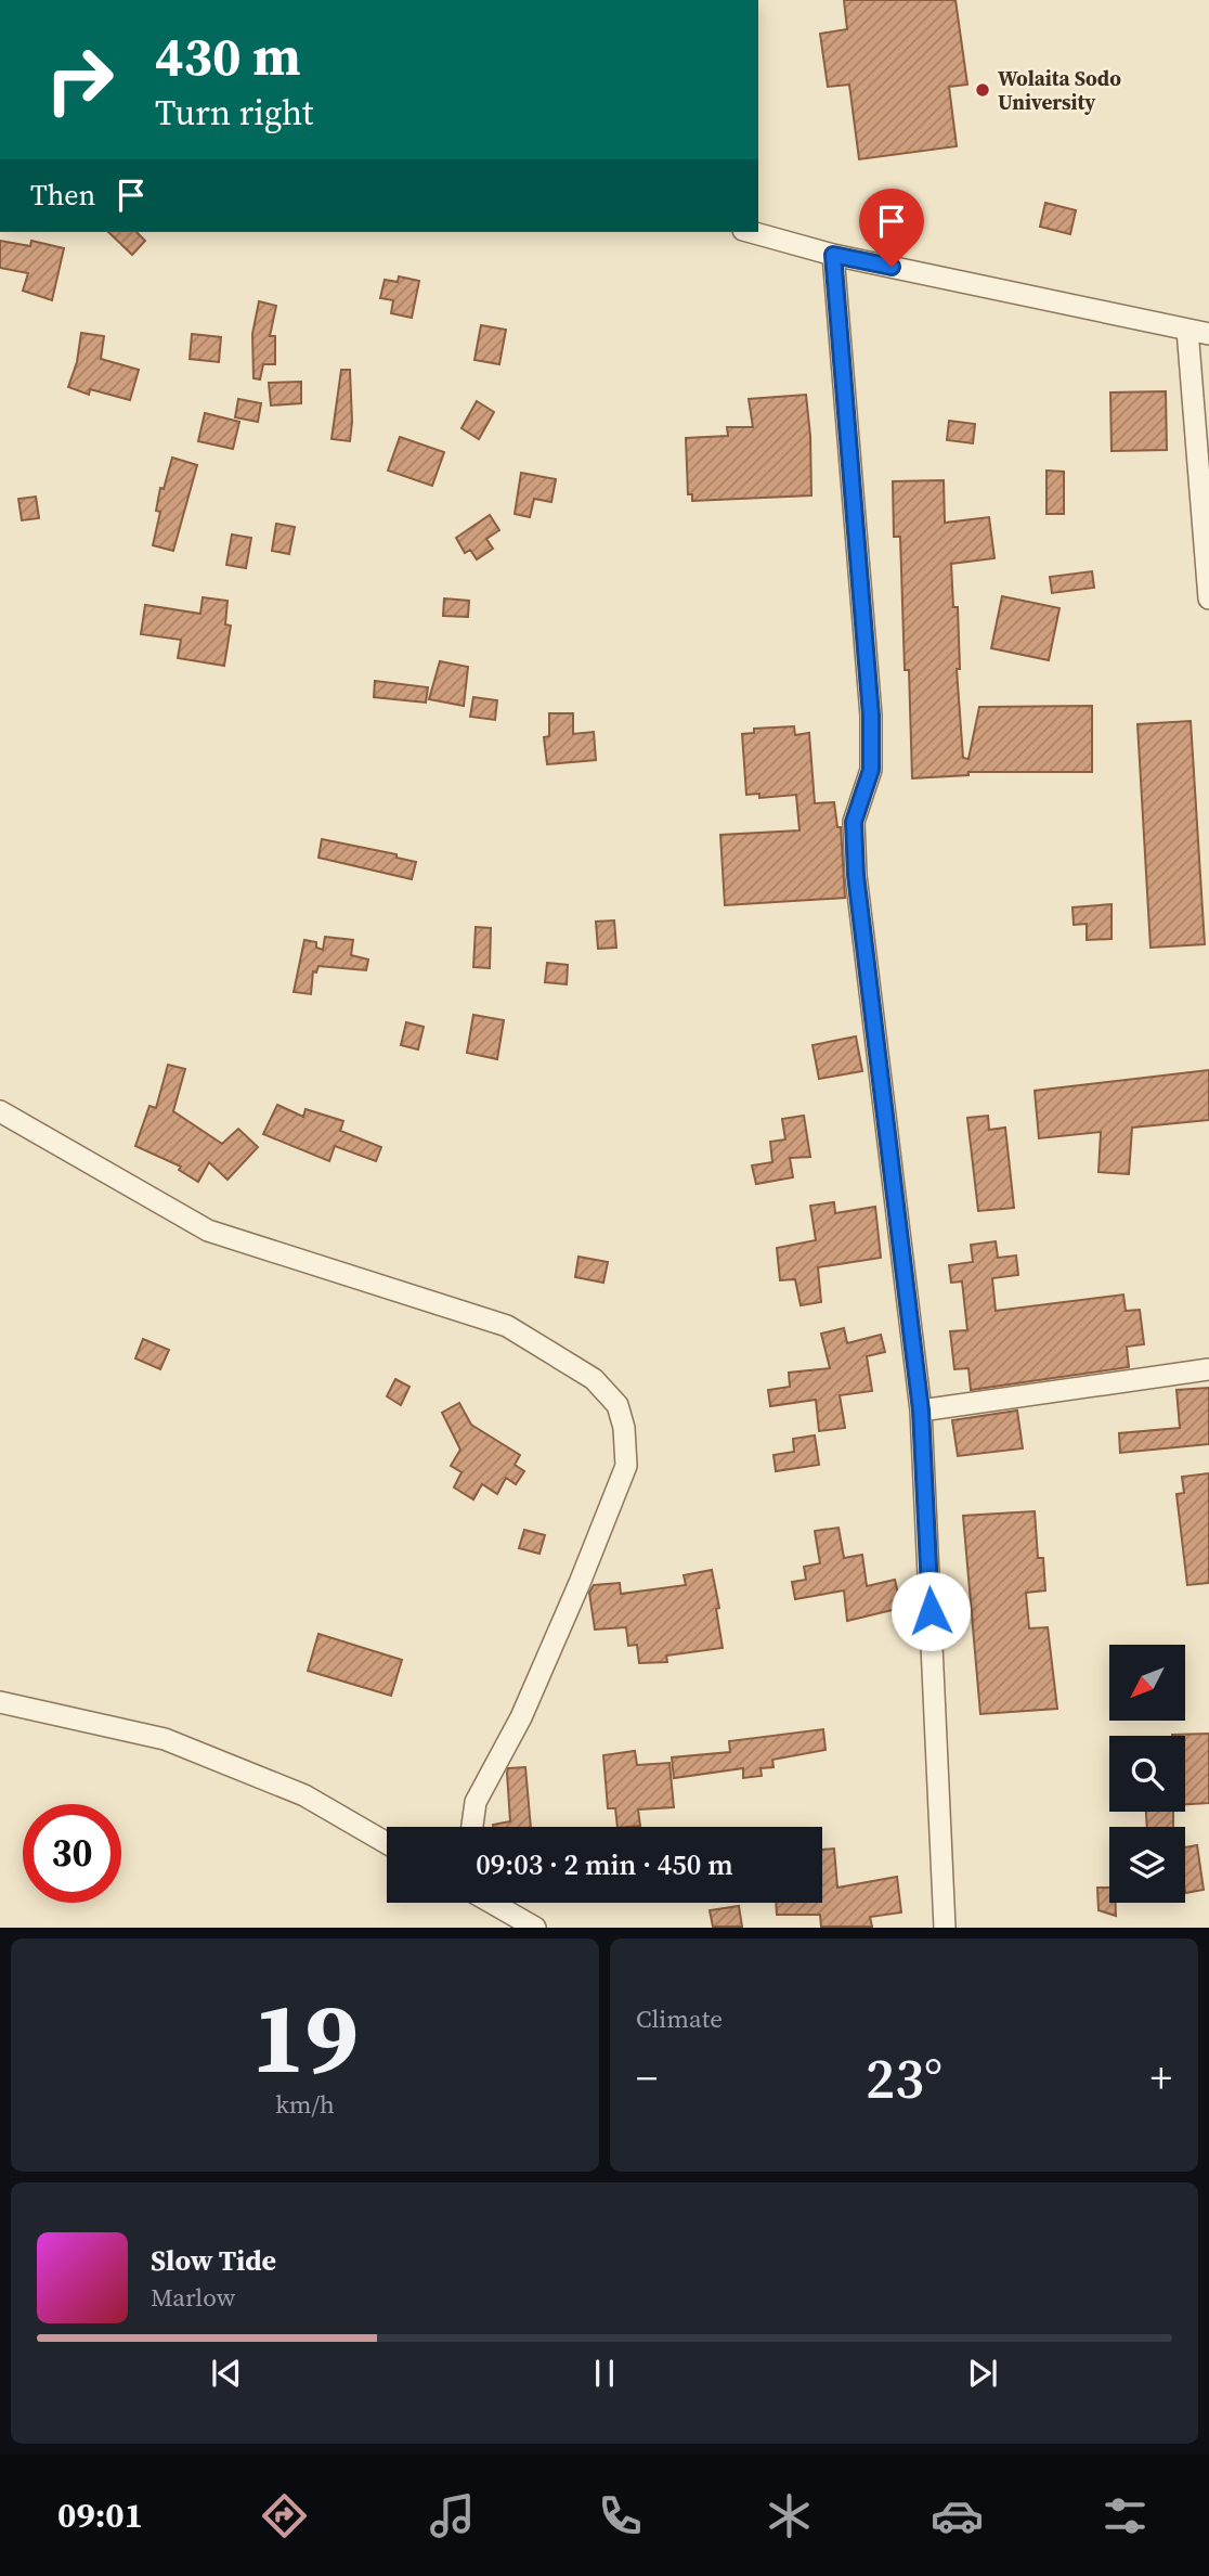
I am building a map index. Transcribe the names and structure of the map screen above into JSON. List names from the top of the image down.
{
  "places": ["Wolaita Sodo University"],
  "north": "bottom left",
  "page": {
    "turn": ["430 m", "Turn right"],
    "then": "Then",
    "limit": "30",
    "trip": "09:03 · 2 min · 450 m",
    "tile": [
      ["19", "km/h"],
      "Climate"
    ],
    "heat": ["−", "23°", "+"],
    "song": ["Slow Tide", "Marlow"],
    "tabs": "09:01"
  }
}
